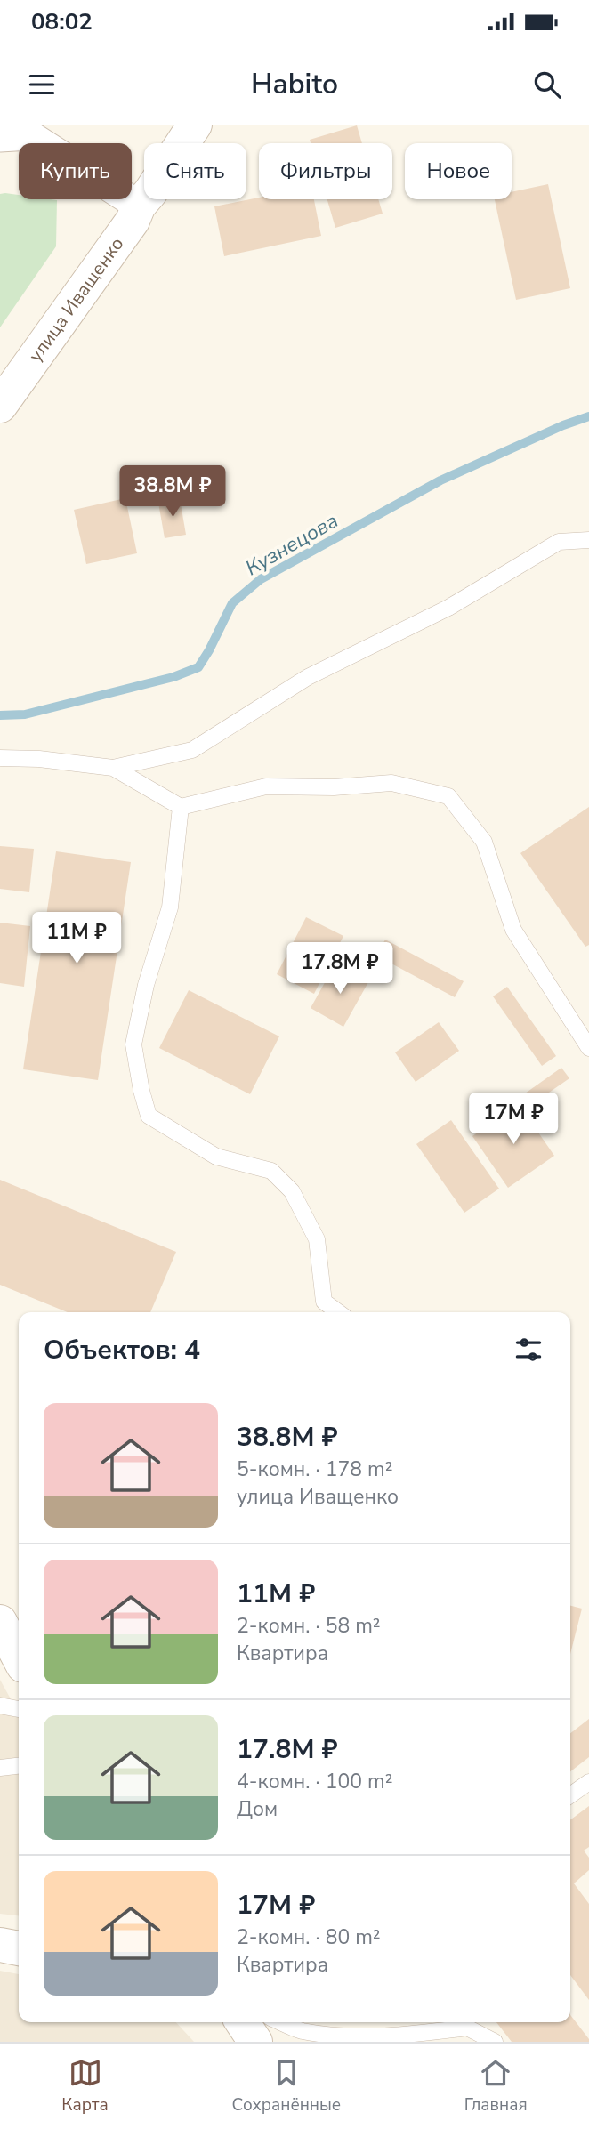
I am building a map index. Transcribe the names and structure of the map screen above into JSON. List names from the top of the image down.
{
  "streets": {
    "main road": ["улица Иващенко"]
  },
  "water": ["Кузнецова"],
  "page": {
    "status": "08:02",
    "header": "Habito",
    "chip": [
      "Купить",
      "Снять",
      "Фильтры",
      "Новое"
    ],
    "price": [
      "38.8M ₽",
      "11M ₽",
      "17.8M ₽",
      "17M ₽"
    ],
    "heading": "Объектов: 4",
    "list": [
      {
        "name": "38.8M ₽",
        "note": "5-комн. · 178 m² · улица Иващенко"
      },
      {
        "name": "11M ₽",
        "note": "2-комн. · 58 m² · Квартира"
      },
      {
        "name": "17.8M ₽",
        "note": "4-комн. · 100 m² · Дом"
      },
      {
        "name": "17M ₽",
        "note": "2-комн. · 80 m² · Квартира"
      }
    ],
    "tabs": ["Карта", "Сохранённые", "Главная"]
  }
}
